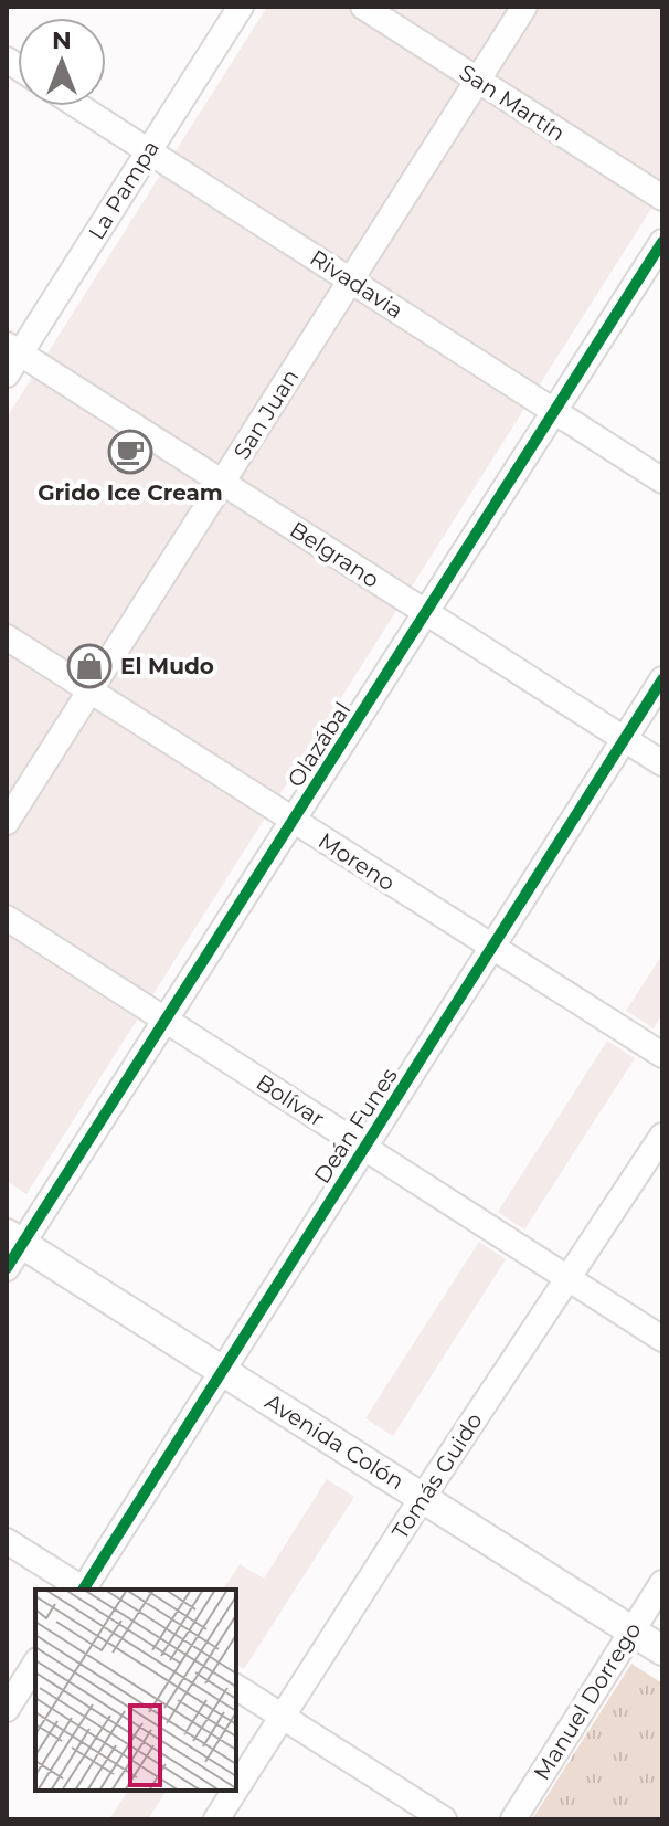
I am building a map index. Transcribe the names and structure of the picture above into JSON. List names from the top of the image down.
{
  "streets": {
    "main road": ["Avenida Colón"],
    "street": [
      "San Martín",
      "La Pampa",
      "Rivadavia",
      "San Juan",
      "Belgrano",
      "Olazábal",
      "Moreno",
      "Bolívar",
      "Deán Funes",
      "Tomás Guido",
      "Manuel Dorrego"
    ]
  },
  "crossings": [
    ["San Martín", "San Juan"],
    ["La Pampa", "Rivadavia"],
    ["La Pampa", "Belgrano"],
    ["Rivadavia", "San Juan"],
    ["Rivadavia", "Olazábal"],
    ["San Juan", "Belgrano"],
    ["San Juan", "Moreno"],
    ["Belgrano", "Olazábal"],
    ["Belgrano", "Deán Funes"],
    ["Olazábal", "Moreno"],
    ["Olazábal", "Bolívar"],
    ["Olazábal", "Avenida Colón"],
    ["Moreno", "Deán Funes"],
    ["Bolívar", "Deán Funes"],
    ["Bolívar", "Tomás Guido"],
    ["Deán Funes", "Avenida Colón"],
    ["Avenida Colón", "Tomás Guido"],
    ["Avenida Colón", "Manuel Dorrego"]
  ],
  "places": {
    "cafe": ["Grido Ice Cream"],
    "shop": ["El Mudo"]
  },
  "north": "top"
}
